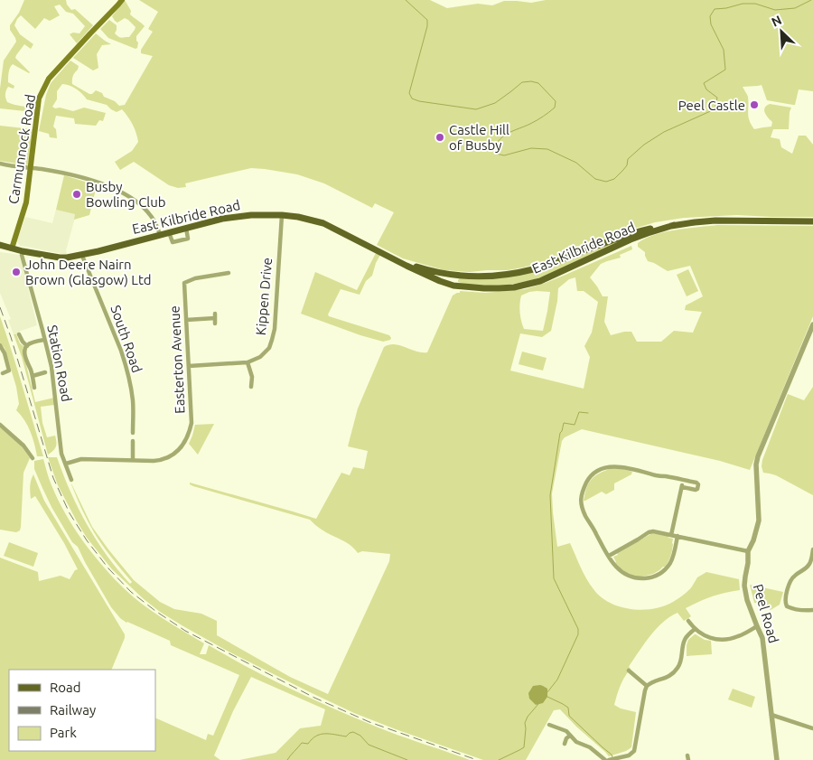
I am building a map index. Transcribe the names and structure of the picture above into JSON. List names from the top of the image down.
{
  "streets": {
    "main road": ["Carmunnock Road", "East Kilbride Road"],
    "street": [
      "Kippen Drive",
      "South Road",
      "Easterton Avenue",
      "Station Road",
      "Peel Road"
    ]
  },
  "crossings": [
    ["Carmunnock Road", "East Kilbride Road"],
    ["East Kilbride Road", "Kippen Drive"],
    ["East Kilbride Road", "South Road"],
    ["East Kilbride Road", "Station Road"],
    ["Kippen Drive", "Easterton Avenue"],
    ["Easterton Avenue", "Station Road"]
  ],
  "places": [
    "Peel Castle",
    "Castle Hill of Busby",
    "Busby Bowling Club",
    "John Deere Nairn Brown (Glasgow) Ltd"
  ],
  "legend": ["Road", "Railway", "Park"],
  "north": "top left"
}
